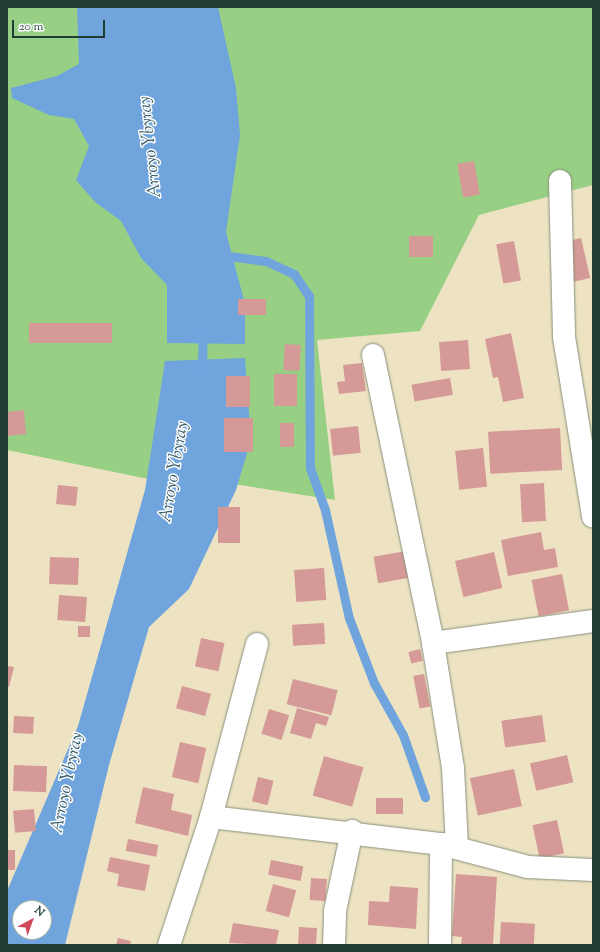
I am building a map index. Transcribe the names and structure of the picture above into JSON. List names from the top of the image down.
{
  "water": ["Arroyo Ybyray"],
  "scale_bar": "20 m",
  "north": "top right"
}
